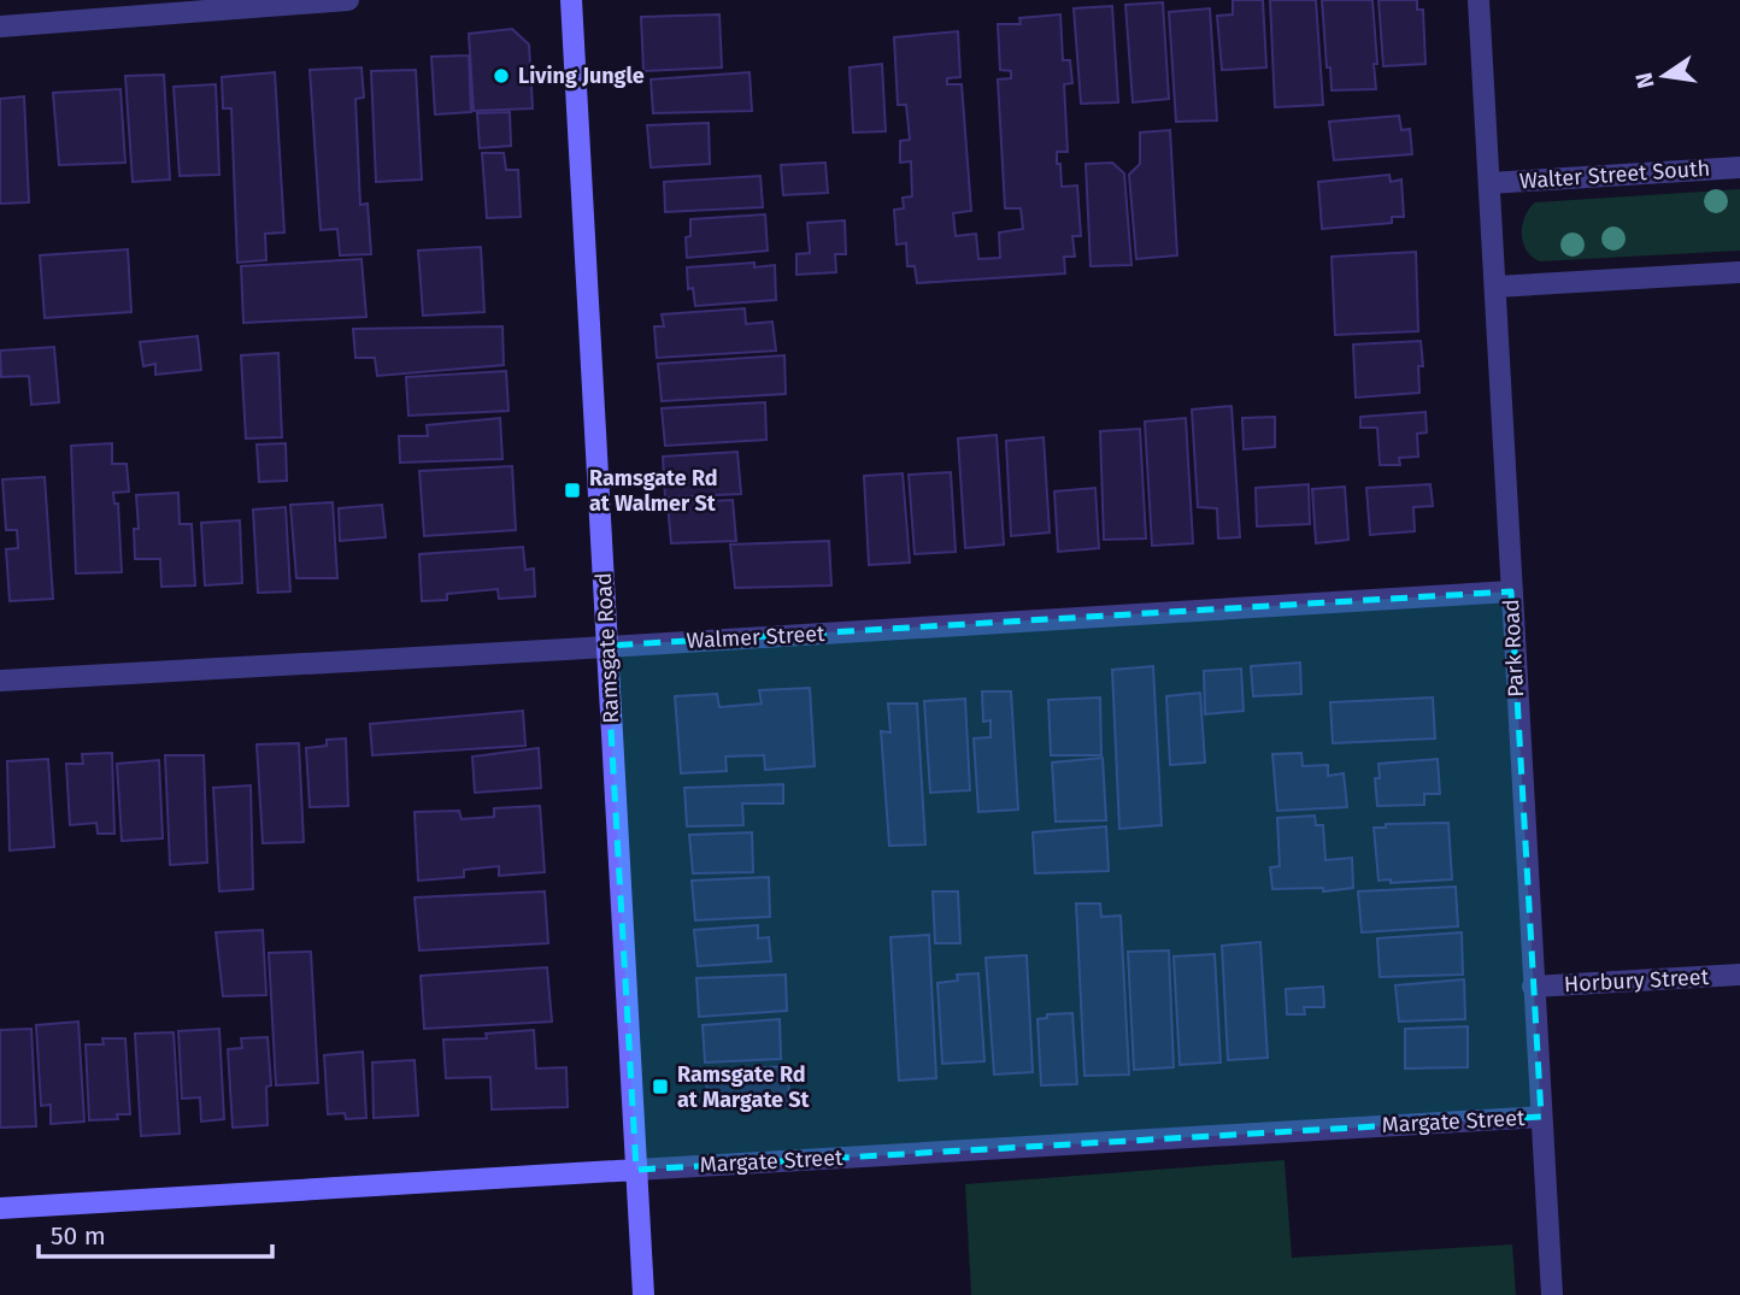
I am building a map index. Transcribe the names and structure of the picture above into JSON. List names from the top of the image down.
{
  "streets": {
    "main road": ["Ramsgate Road", "Margate Street"],
    "street": [
      "Walter Street South",
      "Walmer Street",
      "Park Road",
      "Horbury Street"
    ]
  },
  "crossings": [
    ["Walter Street South", "Park Road"],
    ["Walmer Street", "Ramsgate Road"],
    ["Walmer Street", "Park Road"],
    ["Ramsgate Road", "Margate Street"],
    ["Park Road", "Horbury Street"],
    ["Park Road", "Margate Street"]
  ],
  "places": {
    "other": ["Living Jungle"],
    "transit": ["Ramsgate Rd at Walmer St", "Ramsgate Rd at Margate St"]
  },
  "scale_bar": "50 m",
  "north": "left"
}
